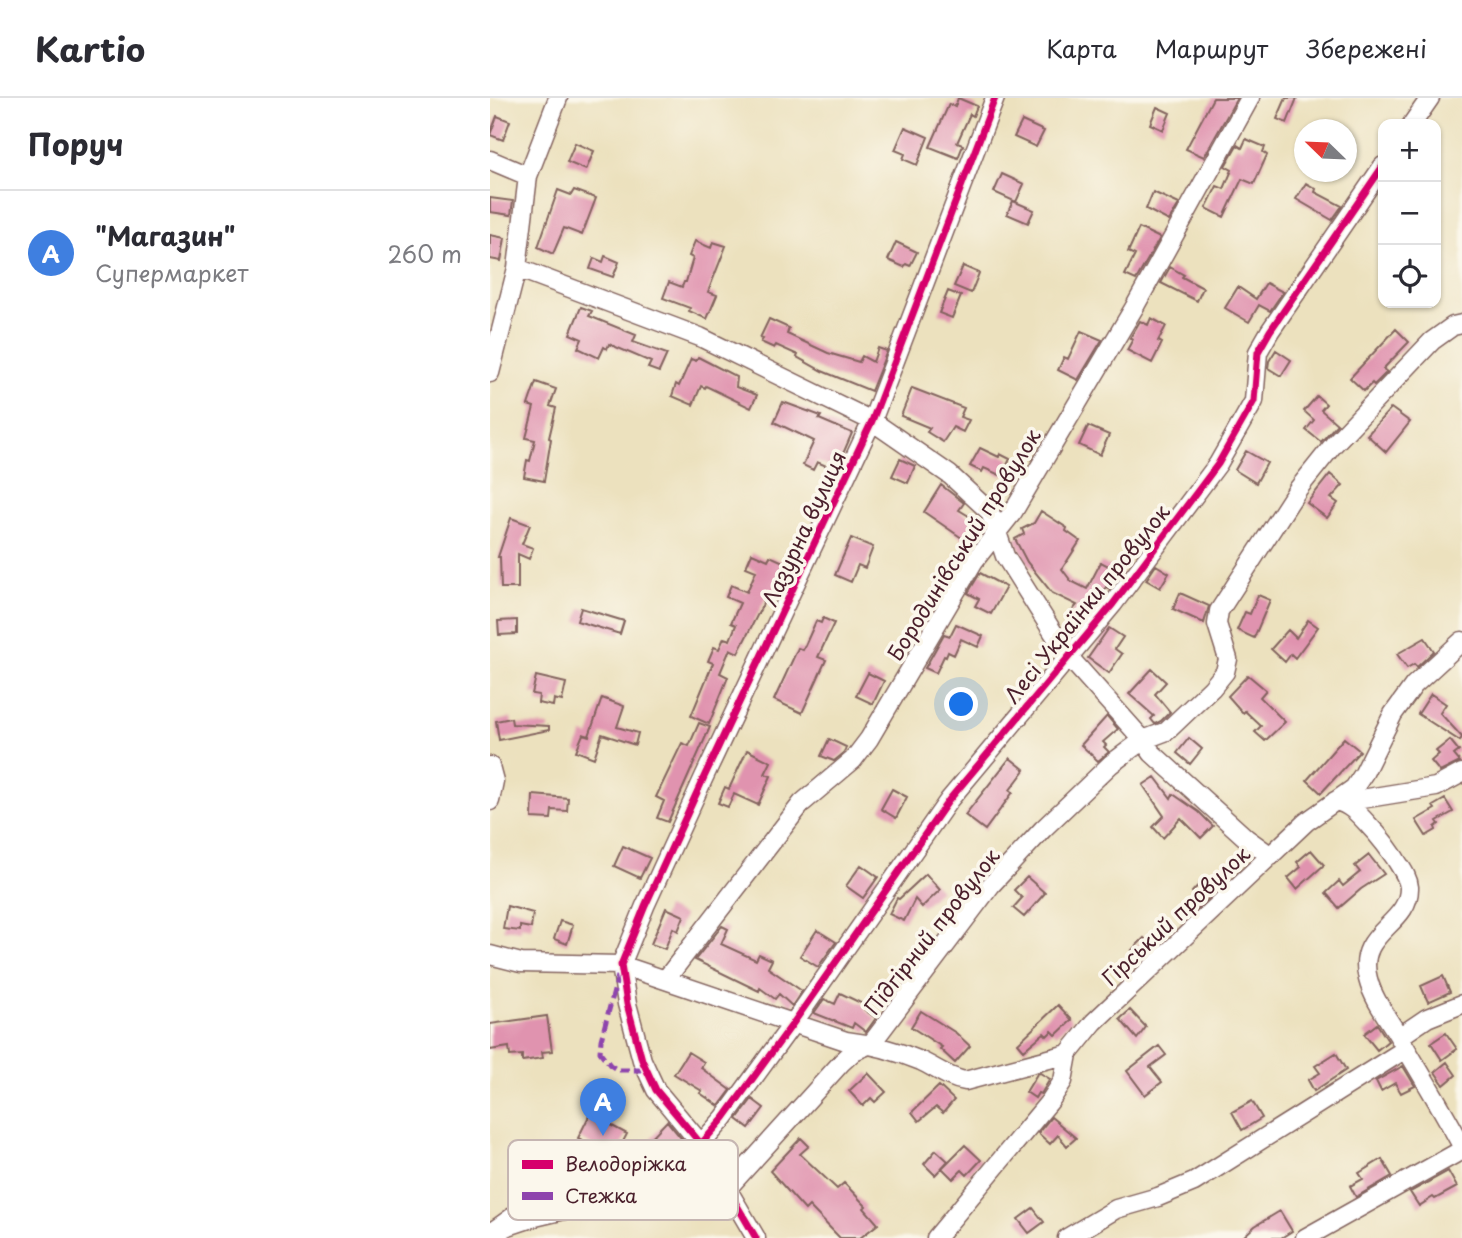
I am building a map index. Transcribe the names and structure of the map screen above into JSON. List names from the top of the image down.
{
  "streets": {
    "street": [
      "Лазурна вулиця",
      "Бородинівський провулок",
      "Лесі Українки провулок",
      "Гірський провулок",
      "Підгірний провулок"
    ]
  },
  "legend": ["Велодоріжка", "Стежка"],
  "north": "top left",
  "page": {
    "header": "Kartio",
    "nav": ["Карта", "Маршрут", "Збережені"],
    "heading": "Поруч",
    "map_buttons": ["+", "−"],
    "list": [
      {
        "mark": "A",
        "name": "\"Магазин\"",
        "note": "Супермаркет",
        "value": "260 m"
      }
    ],
    "pins": "A"
  }
}
